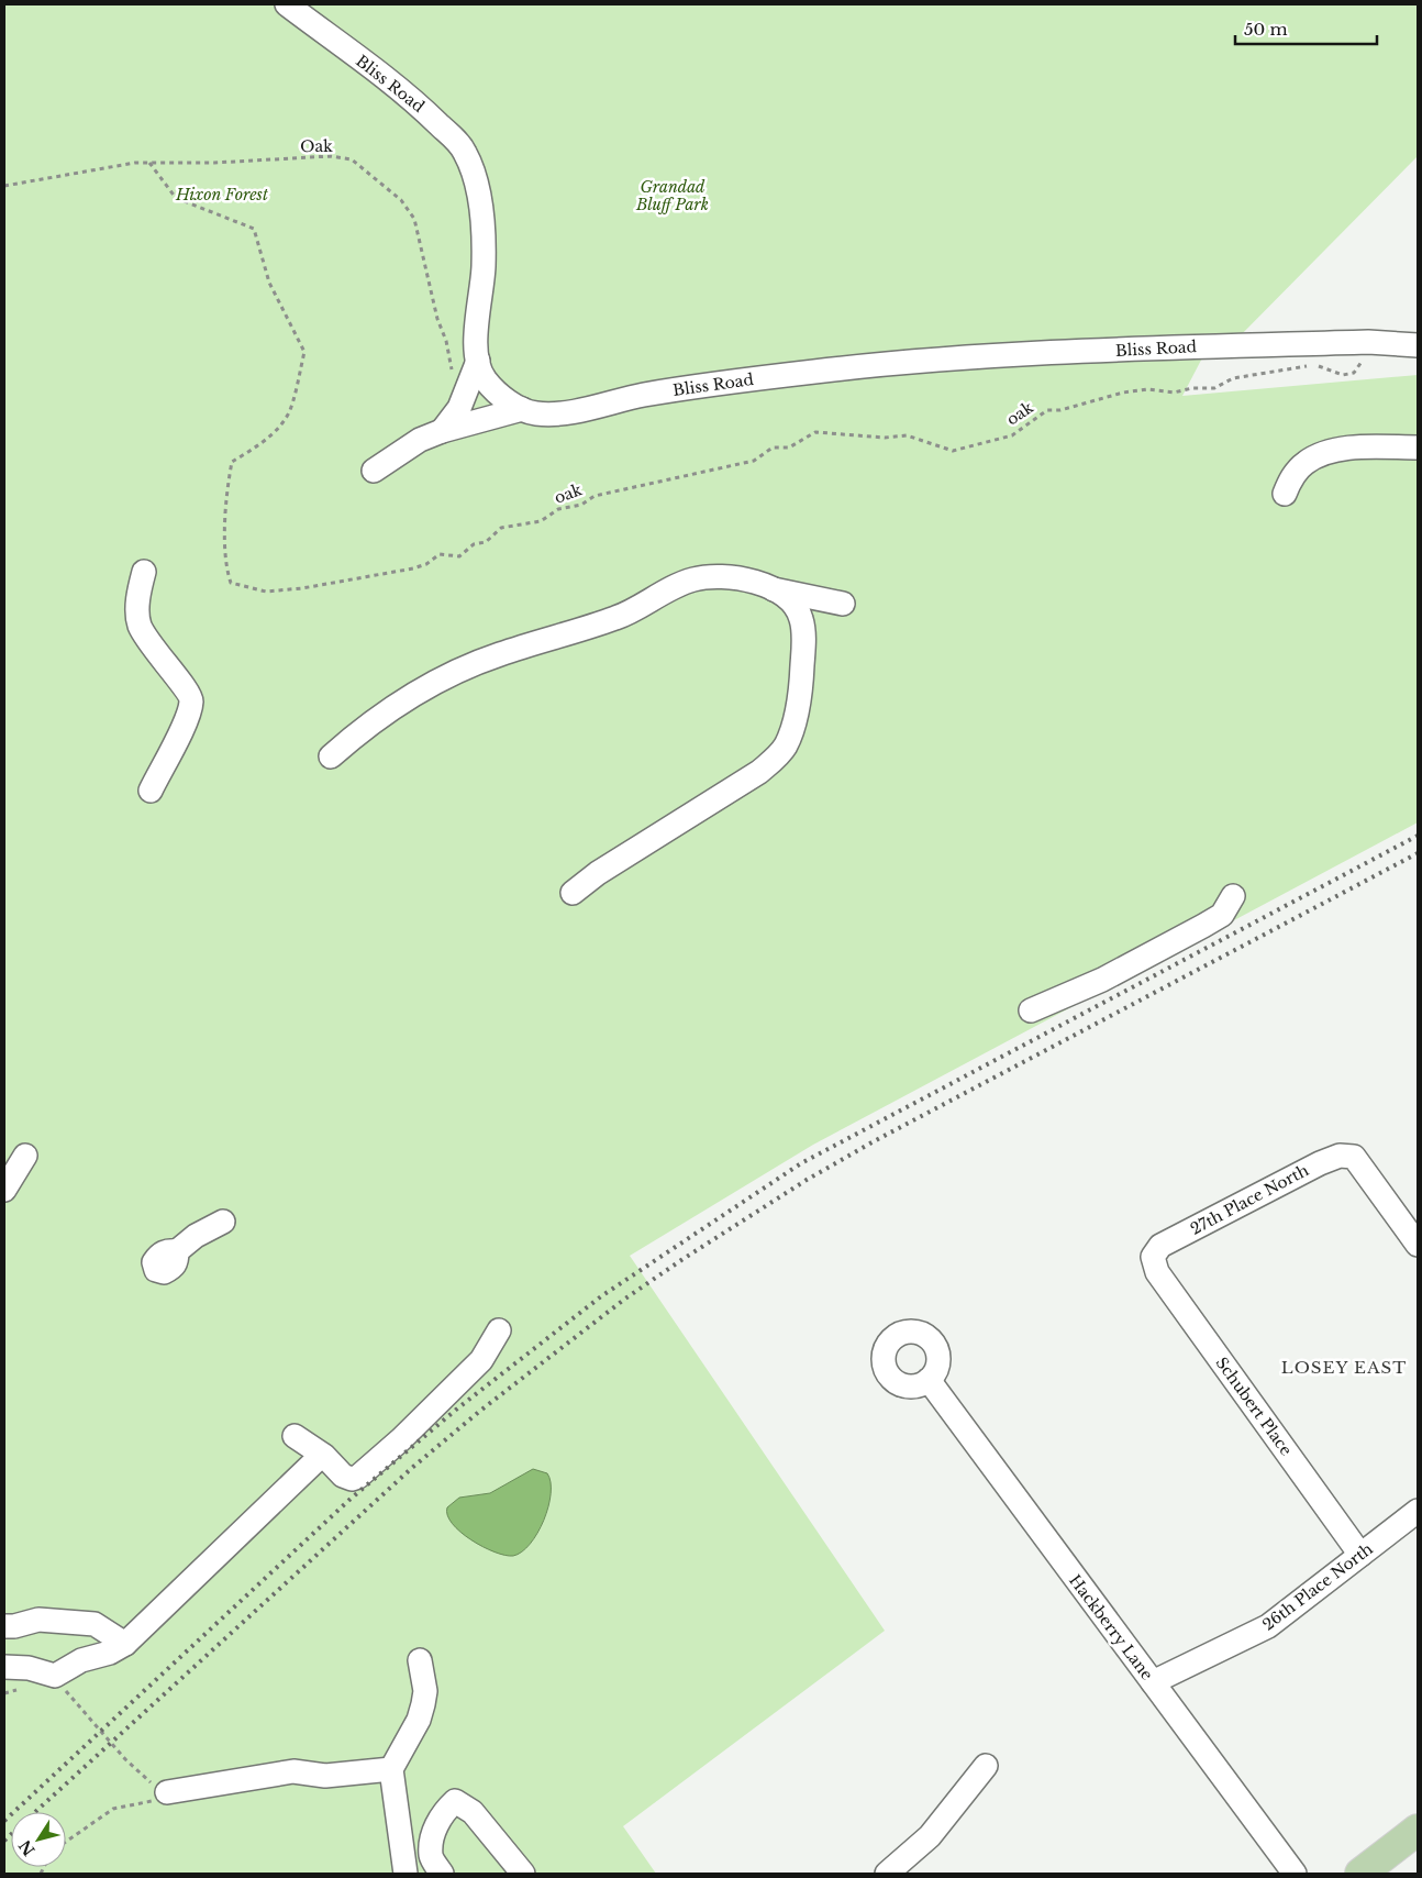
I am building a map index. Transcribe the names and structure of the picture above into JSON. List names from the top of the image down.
{
  "streets": {
    "street": [
      "Bliss Road",
      "27th Place North",
      "Schubert Place",
      "26th Place North",
      "Hackberry Lane"
    ],
    "path": ["Oak", "oak"]
  },
  "crossings": [
    ["Bliss Road", "oak"],
    ["Oak", "oak"],
    ["27th Place North", "Schubert Place"],
    ["Schubert Place", "26th Place North"],
    ["26th Place North", "Hackberry Lane"]
  ],
  "districts": ["LOSEY EAST"],
  "parks": ["Grandad Bluff Park", "Hixon Forest"],
  "scale_bar": "50 m",
  "north": "bottom left"
}
